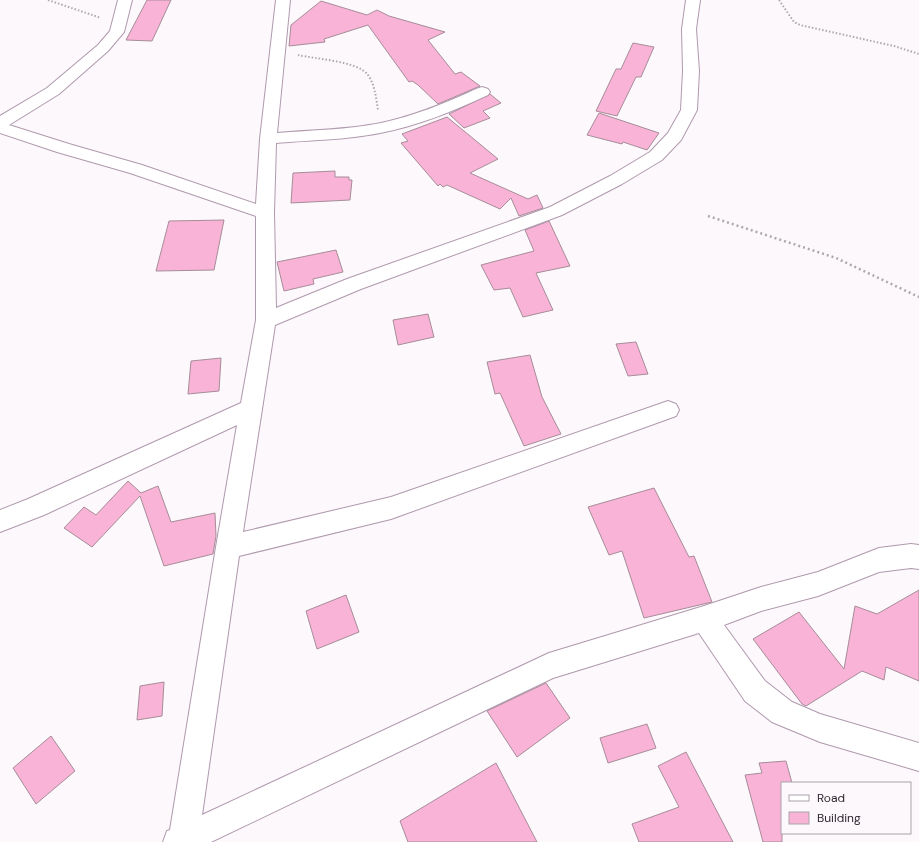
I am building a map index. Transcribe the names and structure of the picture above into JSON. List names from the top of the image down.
{
  "legend": ["Road", "Building"]
}
